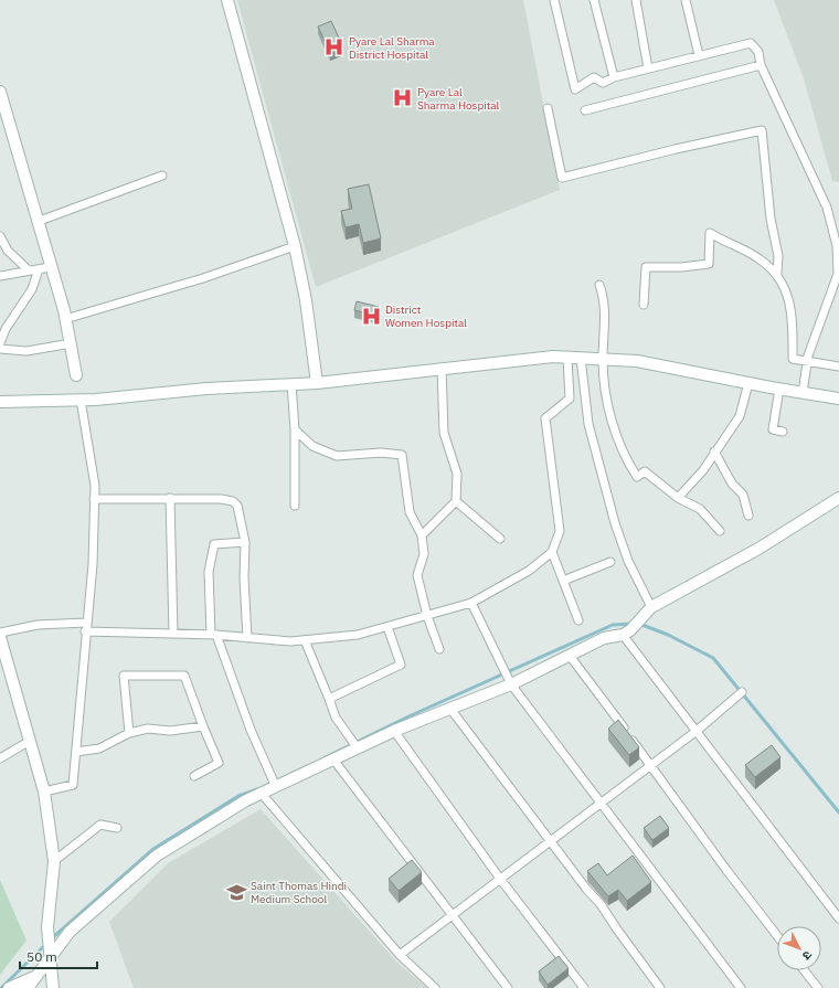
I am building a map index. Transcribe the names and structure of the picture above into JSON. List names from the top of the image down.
{
  "places": {
    "hospital": ["Pyare Lal Sharma District Hospital", "Pyare Lal Sharma Hospital", "District Women Hospital"],
    "school or university": ["Saint Thomas Hindi Medium School"]
  },
  "scale_bar": "50 m",
  "north": "bottom right"
}
